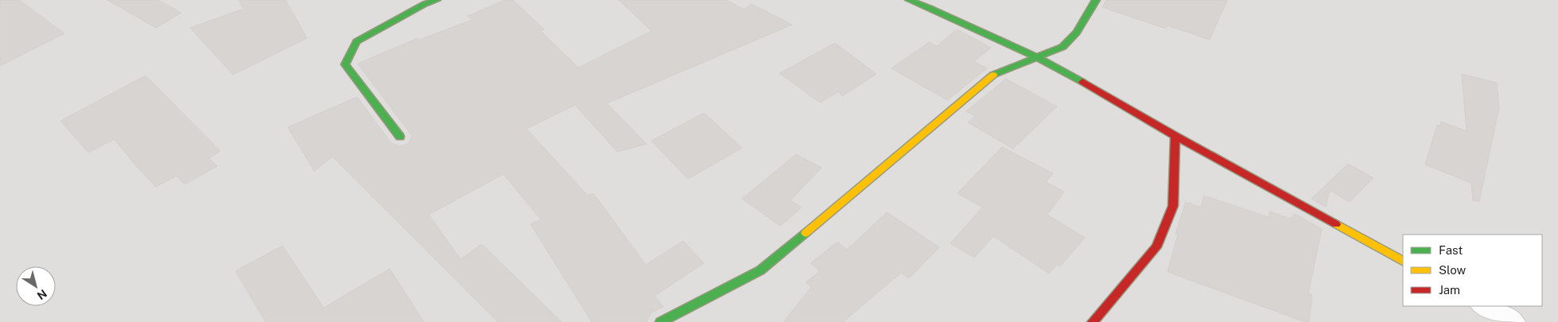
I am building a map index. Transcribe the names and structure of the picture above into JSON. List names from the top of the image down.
{
  "legend": ["Fast", "Slow", "Jam"],
  "north": "bottom right"
}
